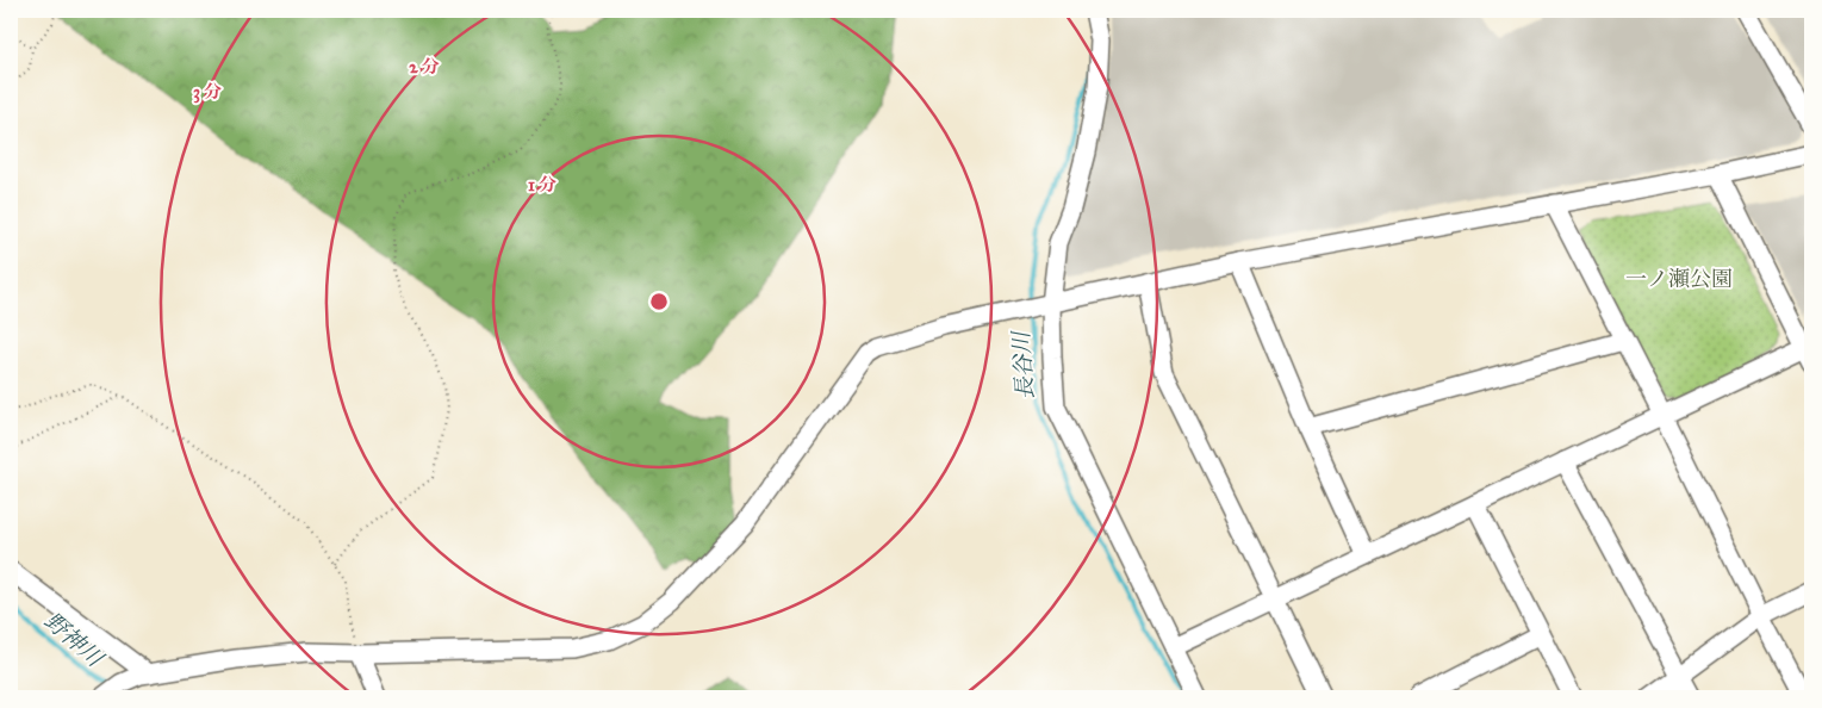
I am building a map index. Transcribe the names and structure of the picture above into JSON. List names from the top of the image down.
{
  "water": ["長谷川", "野神川"],
  "parks": ["一ノ瀬公園"],
  "rings": ["2 分", "3 分", "1 分"]
}
